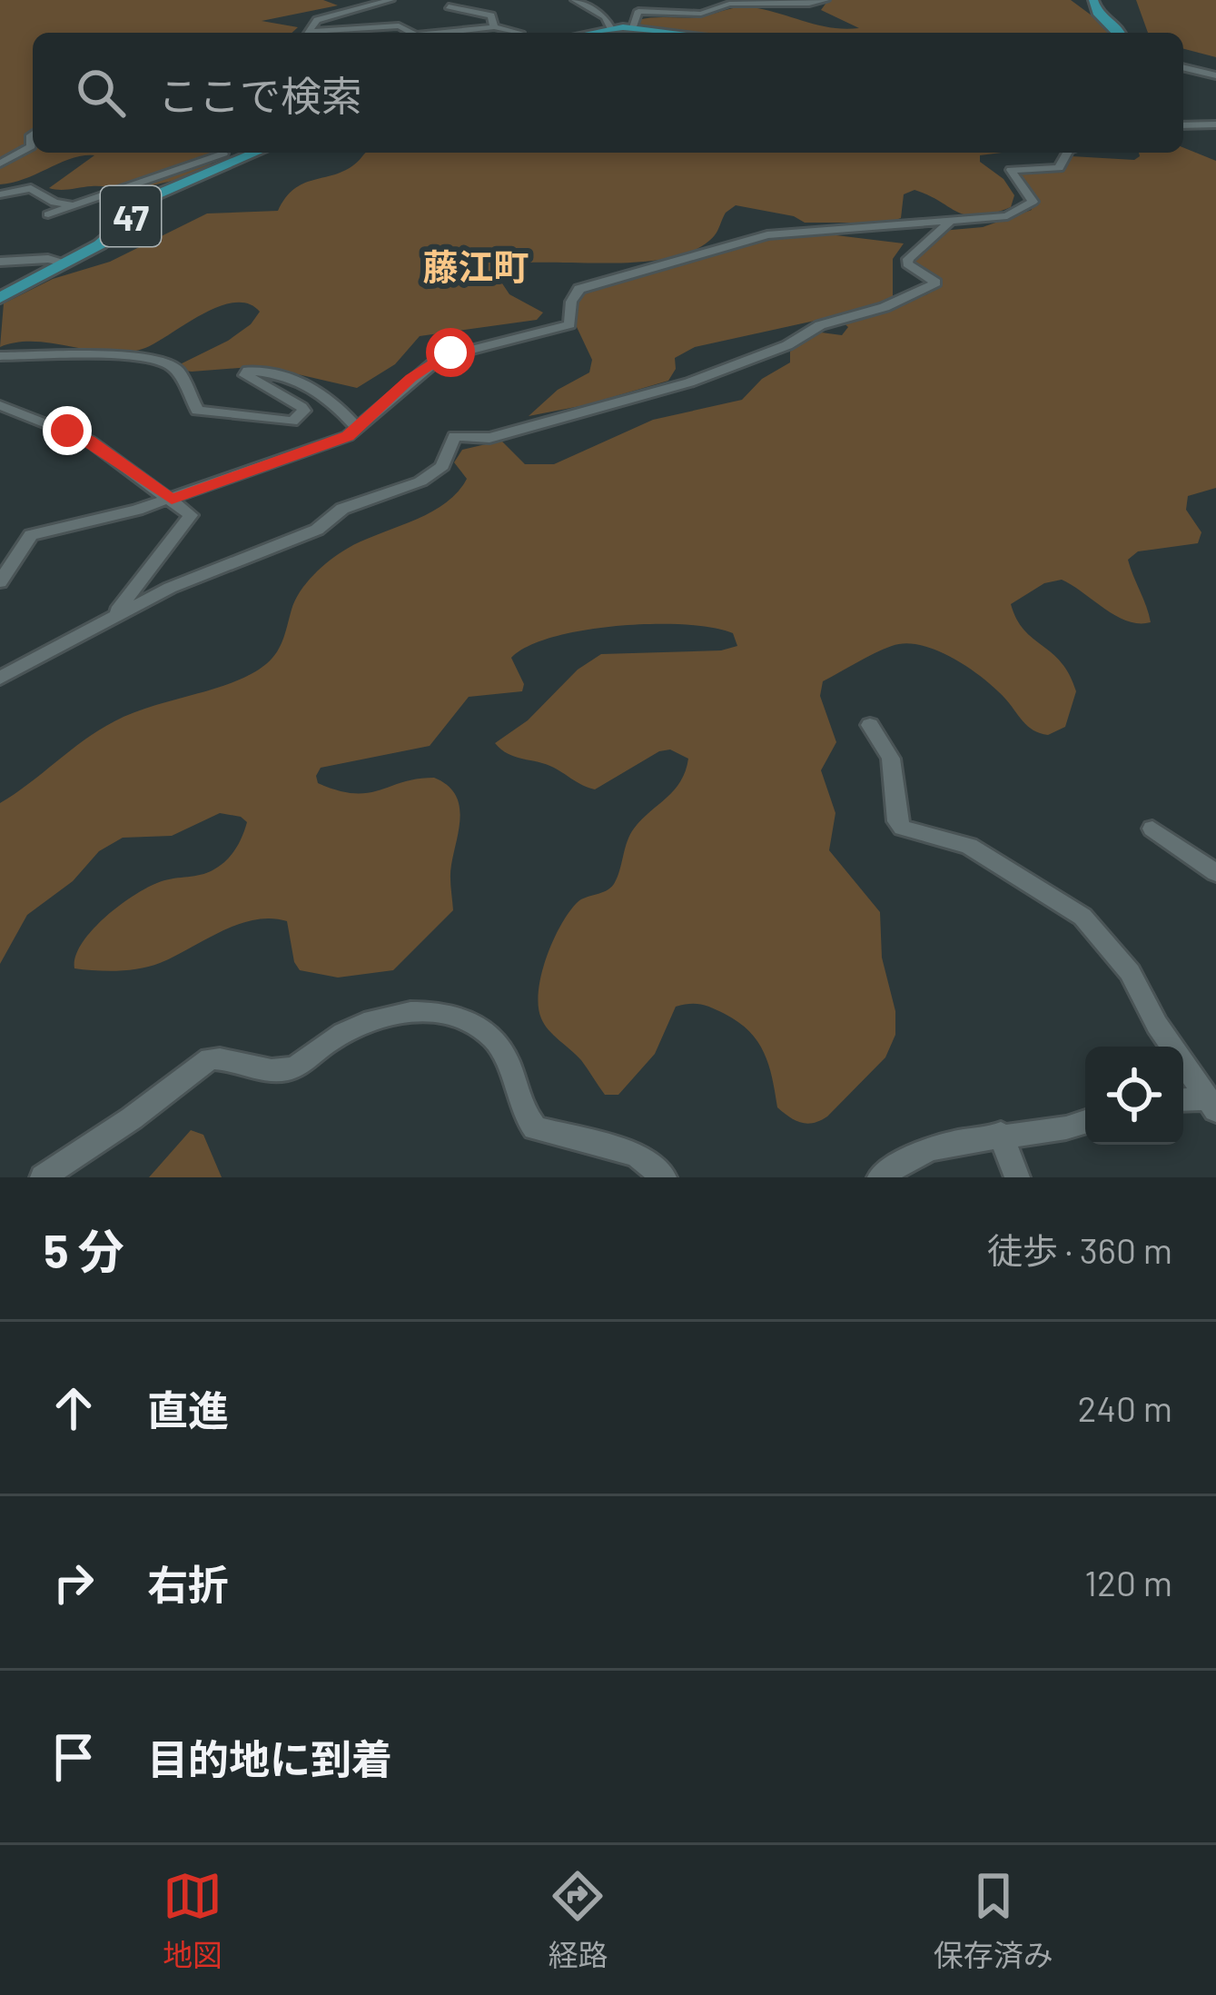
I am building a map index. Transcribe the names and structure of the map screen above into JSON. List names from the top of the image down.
{
  "streets": {
    "main road": ["47"]
  },
  "districts": ["藤江町"],
  "page": {
    "search": "ここで検索",
    "heading": ["5 分", "徒歩 · 360 m"],
    "list": [
      ["直進", "240 m"],
      ["右折", "120 m"],
      "目的地に到着"
    ],
    "nav": ["地図", "経路", "保存済み"]
  }
}
